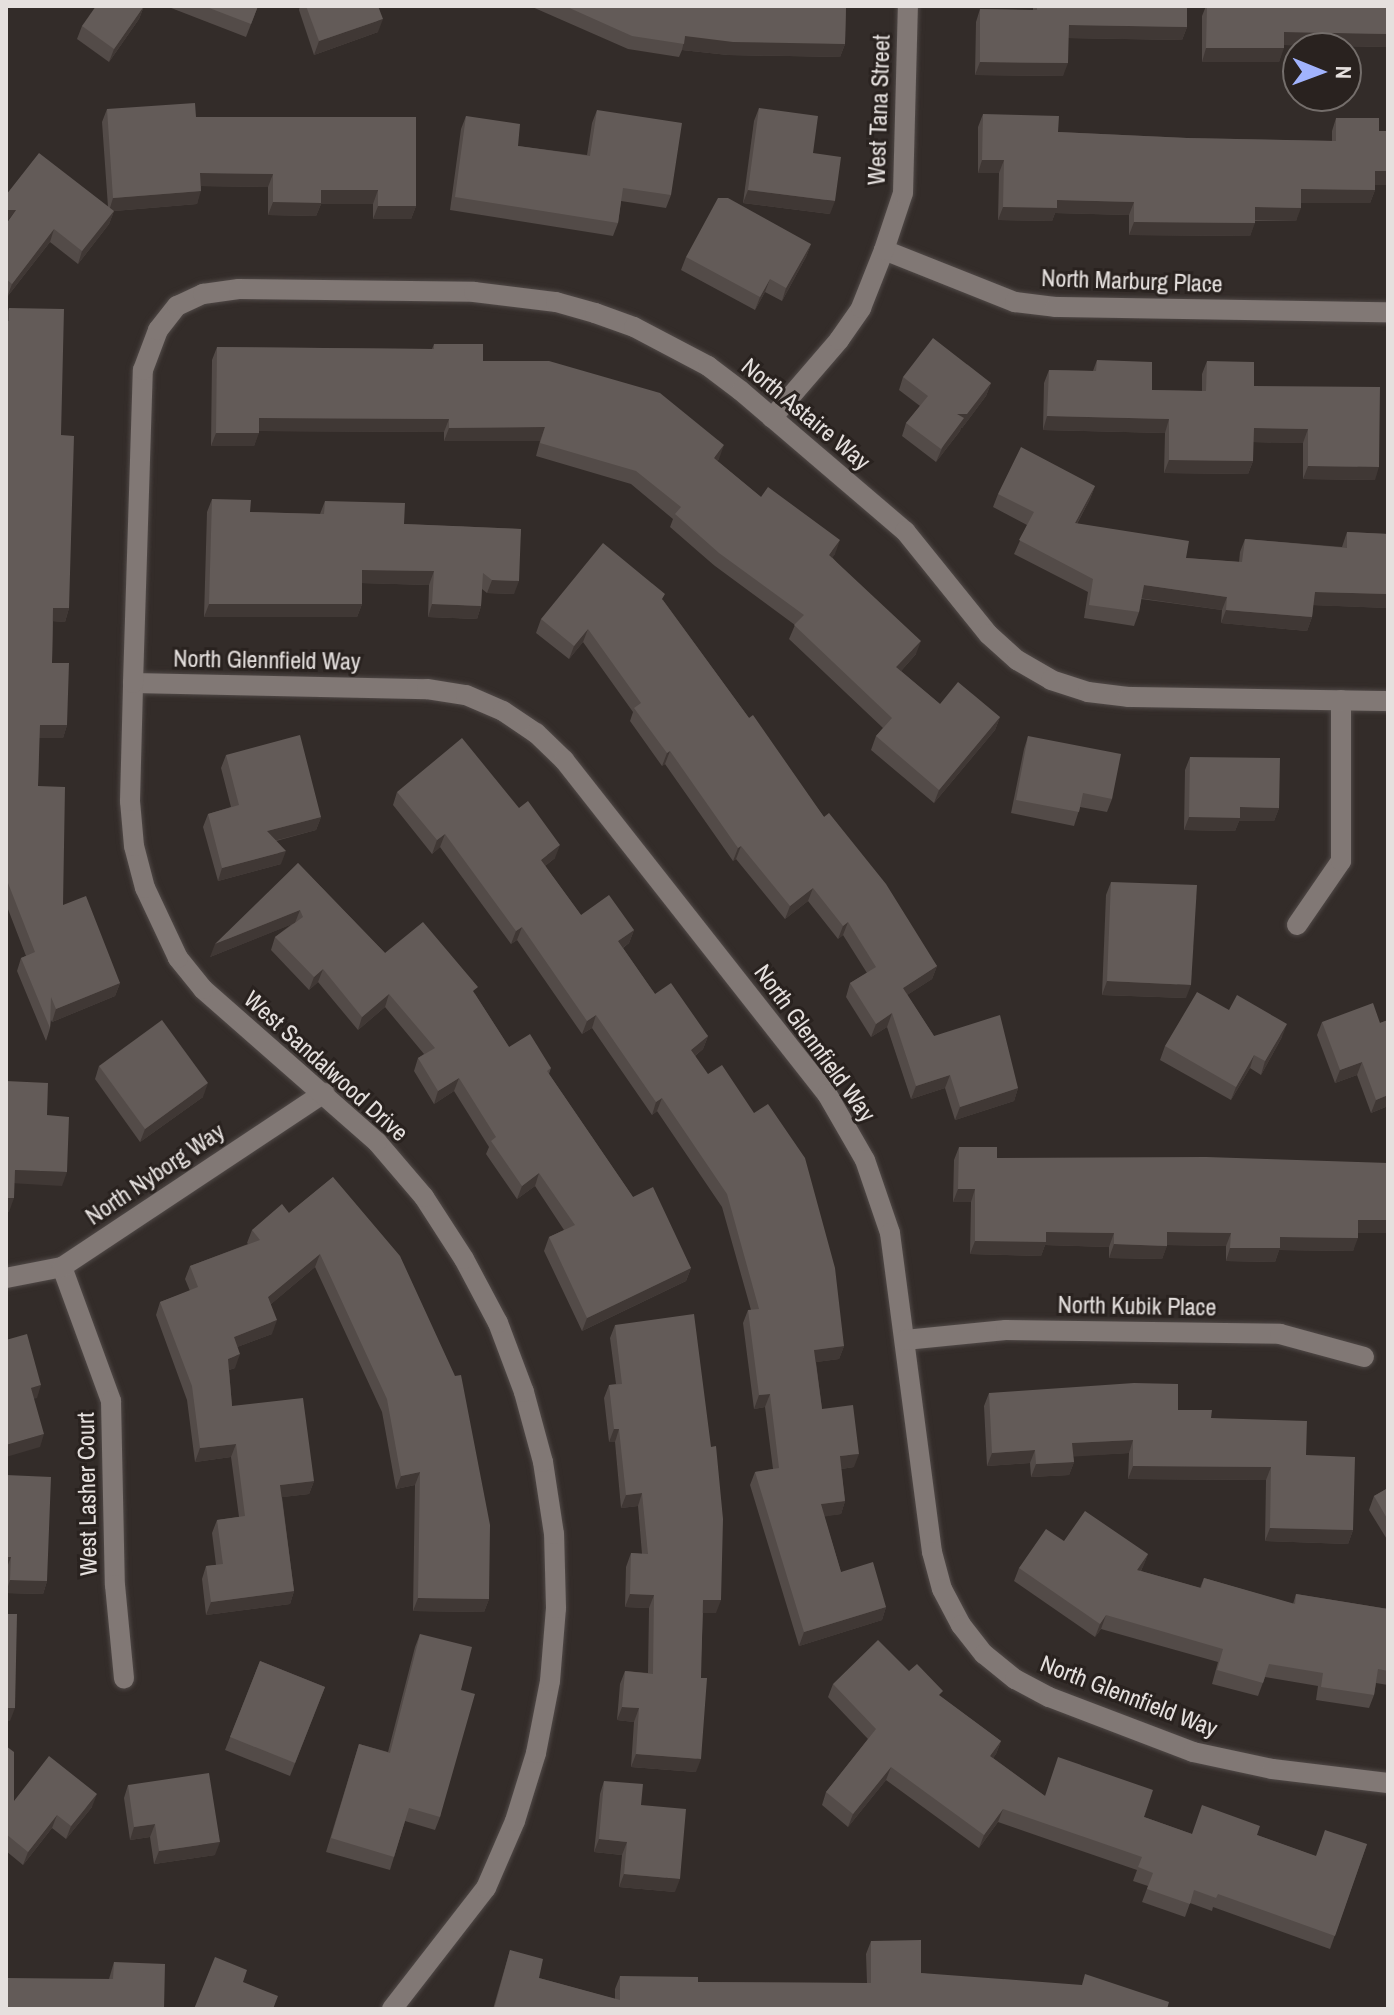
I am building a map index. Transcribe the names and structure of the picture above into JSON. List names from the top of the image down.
{
  "streets": {
    "street": [
      "West Tana Street",
      "North Marburg Place",
      "North Astaire Way",
      "North Glennfield Way",
      "West Sandalwood Drive",
      "North Nyborg Way",
      "North Kubik Place",
      "West Lasher Court"
    ]
  },
  "crossings": [
    ["West Tana Street", "North Marburg Place"],
    ["West Tana Street", "North Astaire Way"],
    ["North Astaire Way", "West Sandalwood Drive"],
    ["North Glennfield Way", "West Sandalwood Drive"],
    ["North Glennfield Way", "North Kubik Place"],
    ["West Sandalwood Drive", "North Nyborg Way"],
    ["North Nyborg Way", "West Lasher Court"]
  ],
  "north": "right"
}
